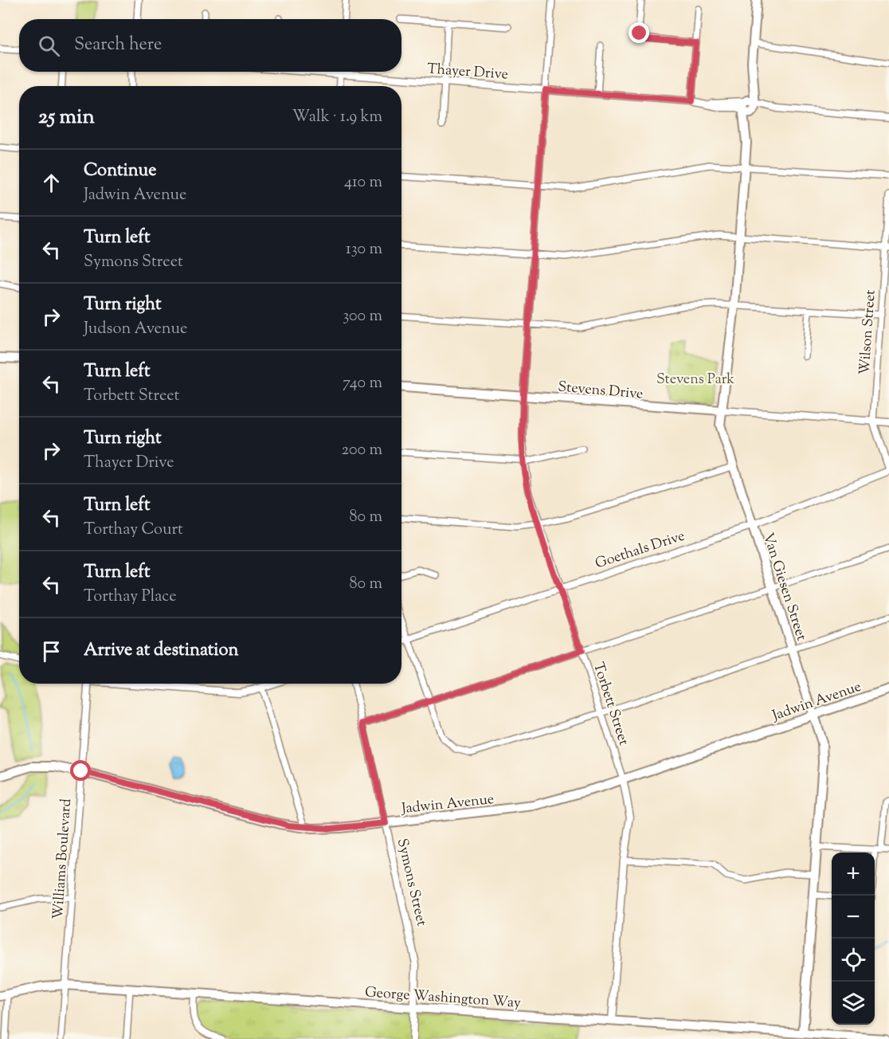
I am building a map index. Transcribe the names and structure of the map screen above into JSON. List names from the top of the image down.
{
  "streets": {
    "main road": [
      "Stevens Drive",
      "Van Giesen Street",
      "Jadwin Avenue",
      "George Washington Way"
    ],
    "street": [
      "Thayer Drive",
      "Wilson Street",
      "Goethals Drive",
      "Torbett Street",
      "Williams Boulevard",
      "Symons Street"
    ]
  },
  "crossings": [
    ["Thayer Drive", "Van Giesen Street"],
    ["Thayer Drive", "Torbett Street"],
    ["Wilson Street", "Stevens Drive"],
    ["Wilson Street", "Goethals Drive"],
    ["Stevens Drive", "Van Giesen Street"],
    ["Stevens Drive", "Torbett Street"],
    ["Goethals Drive", "Van Giesen Street"],
    ["Goethals Drive", "Torbett Street"],
    ["Van Giesen Street", "Jadwin Avenue"],
    ["Van Giesen Street", "George Washington Way"],
    ["Jadwin Avenue", "Torbett Street"],
    ["Jadwin Avenue", "Williams Boulevard"],
    ["Jadwin Avenue", "Symons Street"],
    ["Torbett Street", "George Washington Way"],
    ["Williams Boulevard", "George Washington Way"],
    ["Symons Street", "George Washington Way"]
  ],
  "parks": ["Stevens Park"],
  "page": {
    "search": "Search here",
    "heading": ["25 min", "Walk · 1.9 km"],
    "list": [
      ["Continue", "Jadwin Avenue", "410 m"],
      ["Turn left", "Symons Street", "130 m"],
      ["Turn right", "Judson Avenue", "300 m"],
      ["Turn left", "Torbett Street", "740 m"],
      ["Turn right", "Thayer Drive", "200 m"],
      ["Turn left", "Torthay Court", "80 m"],
      ["Turn left", "Torthay Place", "80 m"],
      "Arrive at destination"
    ],
    "map_buttons": ["+", "−"]
  }
}
